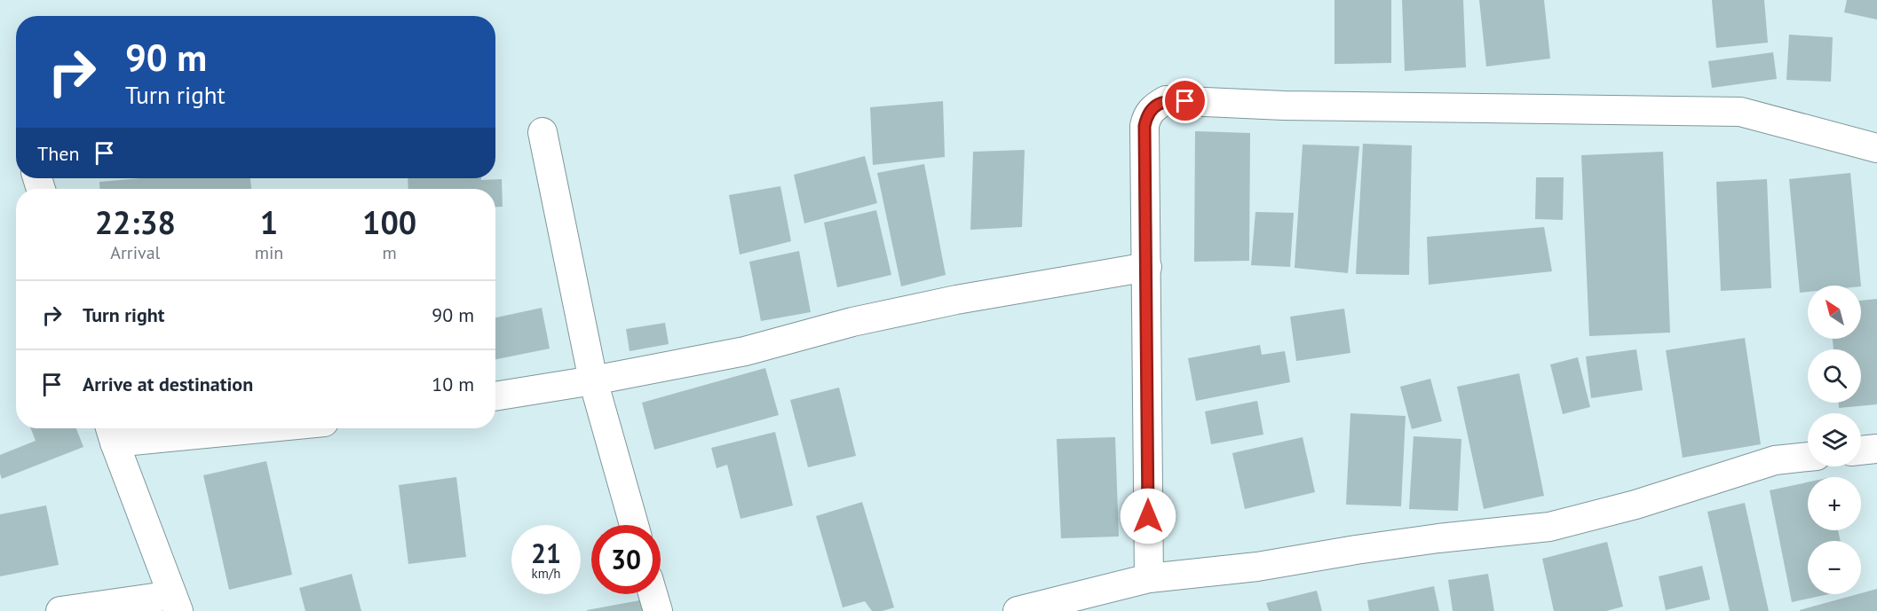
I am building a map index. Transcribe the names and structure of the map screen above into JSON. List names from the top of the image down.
{
  "north": "top left",
  "page": {
    "turn": ["90 m", "Turn right"],
    "then": "Then",
    "eta": [
      "22:38",
      "Arrival",
      "1",
      "min",
      "100",
      "m"
    ],
    "list": [
      {
        "name": "Turn right",
        "value": "90 m"
      },
      {
        "name": "Arrive at destination",
        "value": "10 m"
      }
    ],
    "map_buttons": ["+", "−"],
    "speed": "21 km/h",
    "limit": "30"
  }
}
